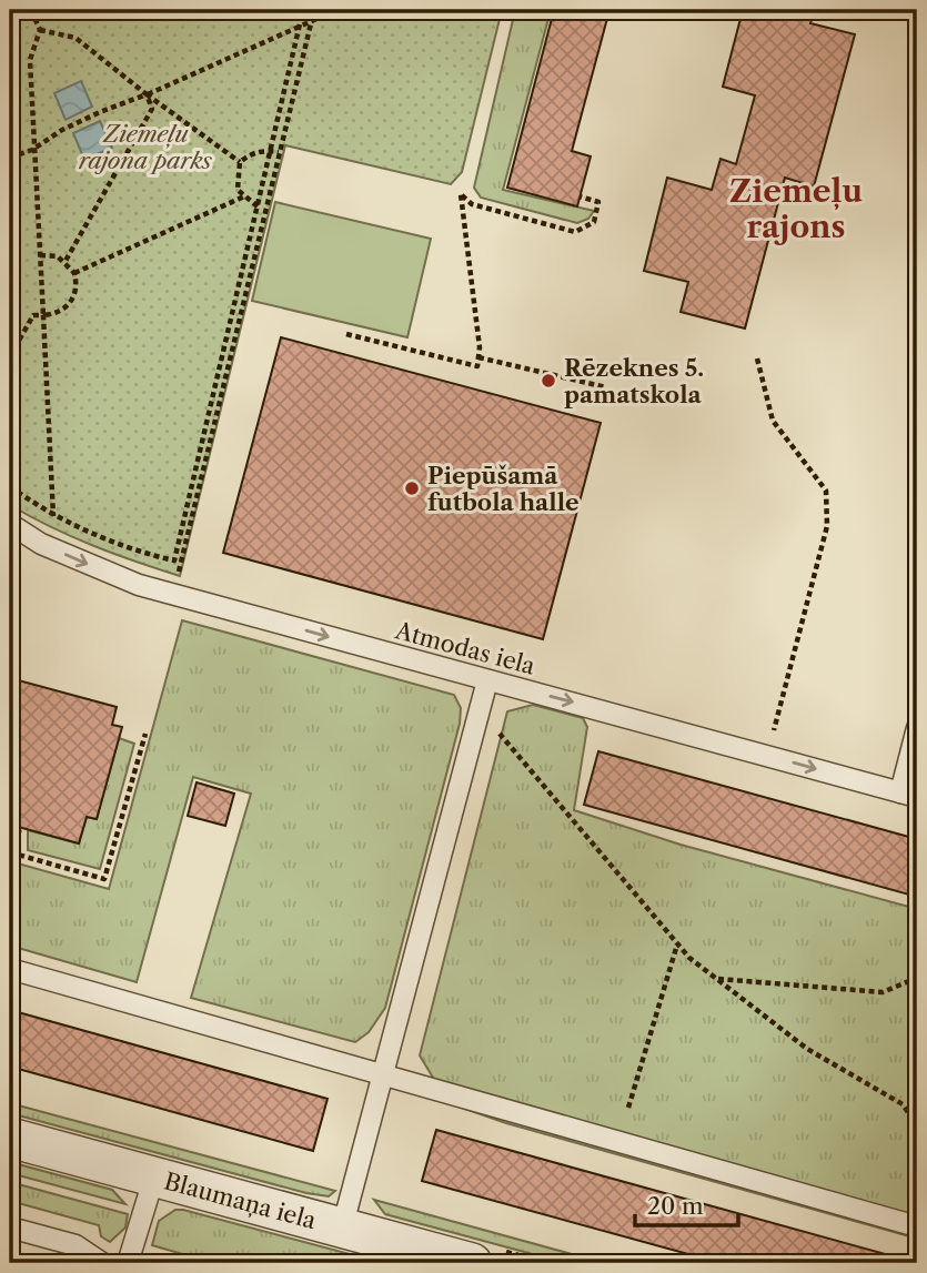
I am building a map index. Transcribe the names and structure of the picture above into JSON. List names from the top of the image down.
{
  "streets": {
    "street": ["Blaumaņa iela"],
    "lane": ["Atmodas iela"]
  },
  "one_way": ["Atmodas iela"],
  "districts": ["Ziemeļu rajons"],
  "parks": ["Ziemeļu rajona parks"],
  "places": ["Rēzeknes 5. pamatskola", "Piepūšamā futbola halle"],
  "scale_bar": "20 m"
}
